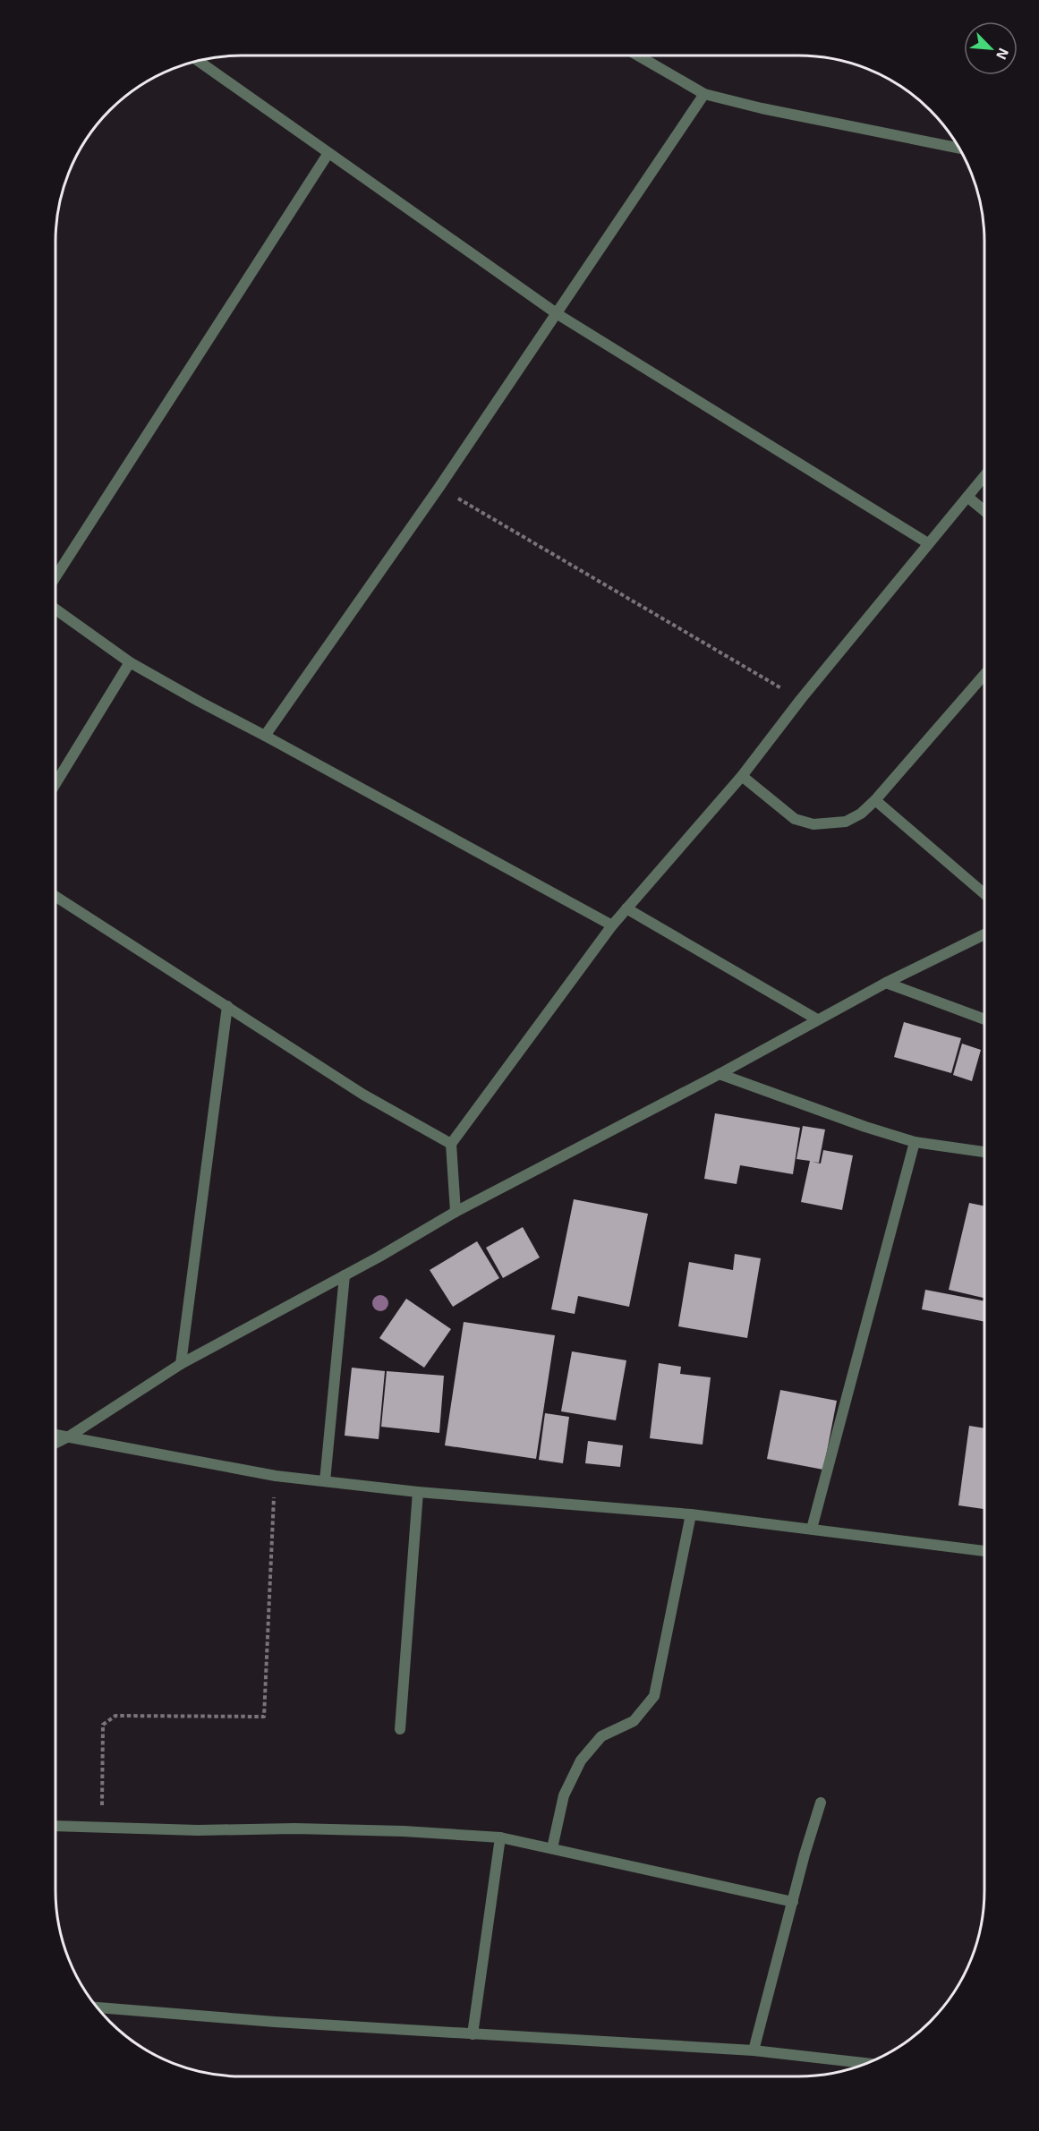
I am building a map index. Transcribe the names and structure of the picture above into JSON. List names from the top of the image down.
{
  "north": "bottom right"
}
